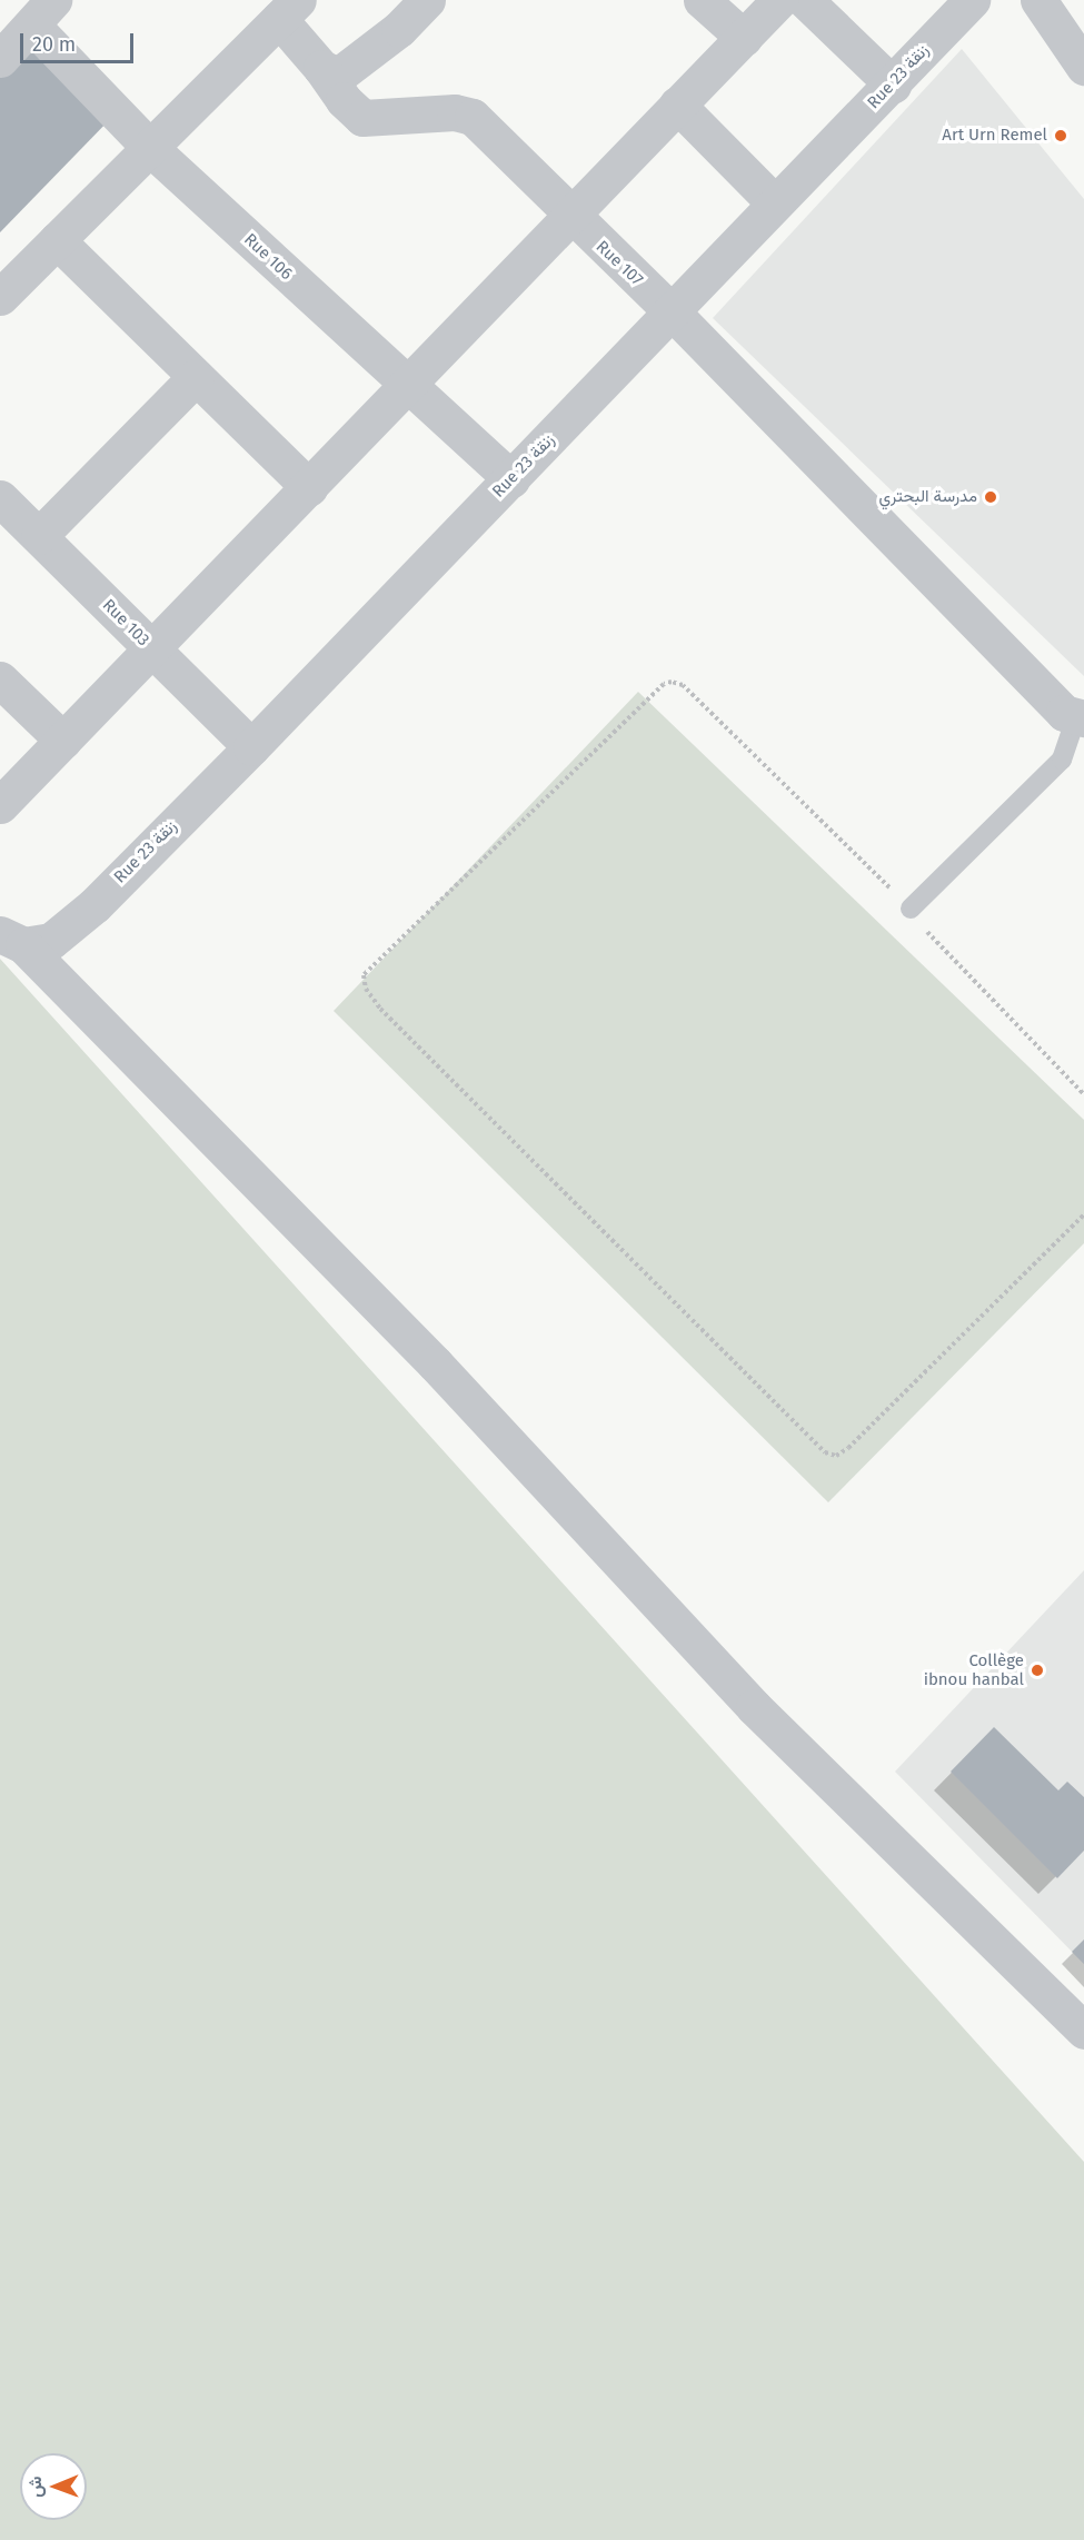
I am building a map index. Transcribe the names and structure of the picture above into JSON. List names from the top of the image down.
{
  "streets": {
    "street": [
      "Rue 23 زنقة",
      "Rue 106",
      "Rue 107",
      "Rue 103"
    ]
  },
  "crossings": [
    ["Rue 23 زنقة", "Rue 106"],
    ["Rue 23 زنقة", "Rue 107"],
    ["Rue 23 زنقة", "Rue 103"]
  ],
  "places": ["Art Urn Remel", "مدرسة البحتري", "Collège ibnou hanbal"],
  "scale_bar": "20 m",
  "north": "left"
}
